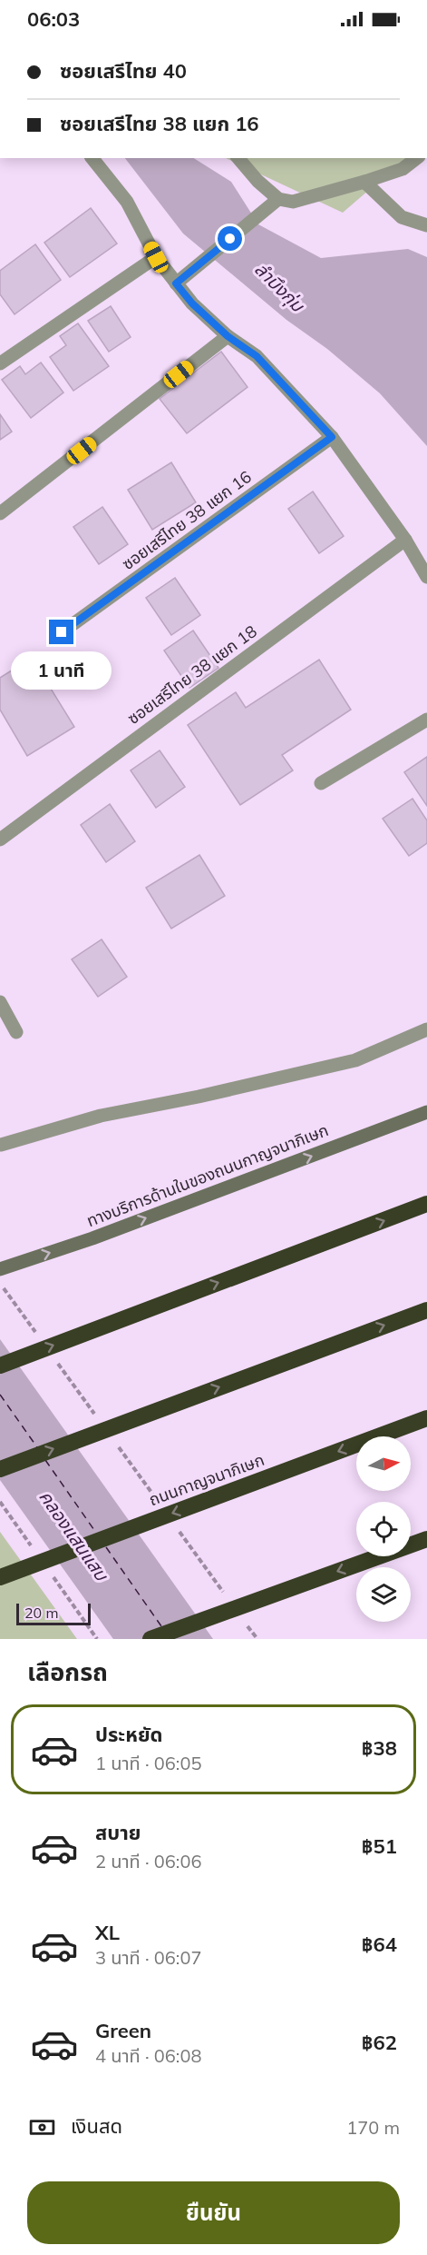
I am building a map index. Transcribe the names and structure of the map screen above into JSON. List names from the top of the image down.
{
  "streets": {
    "highway": ["ถนนกาญจนาภิเษก"],
    "main road": ["ทางบริการด้านในของถนนกาญจนาภิเษก"],
    "street": ["ซอยเสรีไทย 38 แยก 16", "ซอยเสรีไทย 38 แยก 18"]
  },
  "one_way": ["ทางบริการด้านในของถนนกาญจนาภิเษก"],
  "water": ["ลำบึงกุ่ม", "คลองแสนแสบ"],
  "scale_bar": "20 m",
  "north": "right",
  "page": {
    "status": "06:03",
    "banner": ["ซอยเสรีไทย 40", "ซอยเสรีไทย 38 แยก 16"],
    "bubble": "1 นาที",
    "scale": "20 m",
    "heading": "เลือกรถ",
    "list": [
      {
        "name": "ประหยัด",
        "note": "1 นาที · 06:05",
        "value": "฿38"
      },
      {
        "name": "สบาย",
        "note": "2 นาที · 06:06",
        "value": "฿51"
      },
      {
        "name": "XL",
        "note": "3 นาที · 06:07",
        "value": "฿64"
      },
      {
        "name": "Green",
        "note": "4 นาที · 06:08",
        "value": "฿62"
      }
    ],
    "pay": ["เงินสด", "170 m"],
    "buttons": "ยืนยัน"
  }
}
